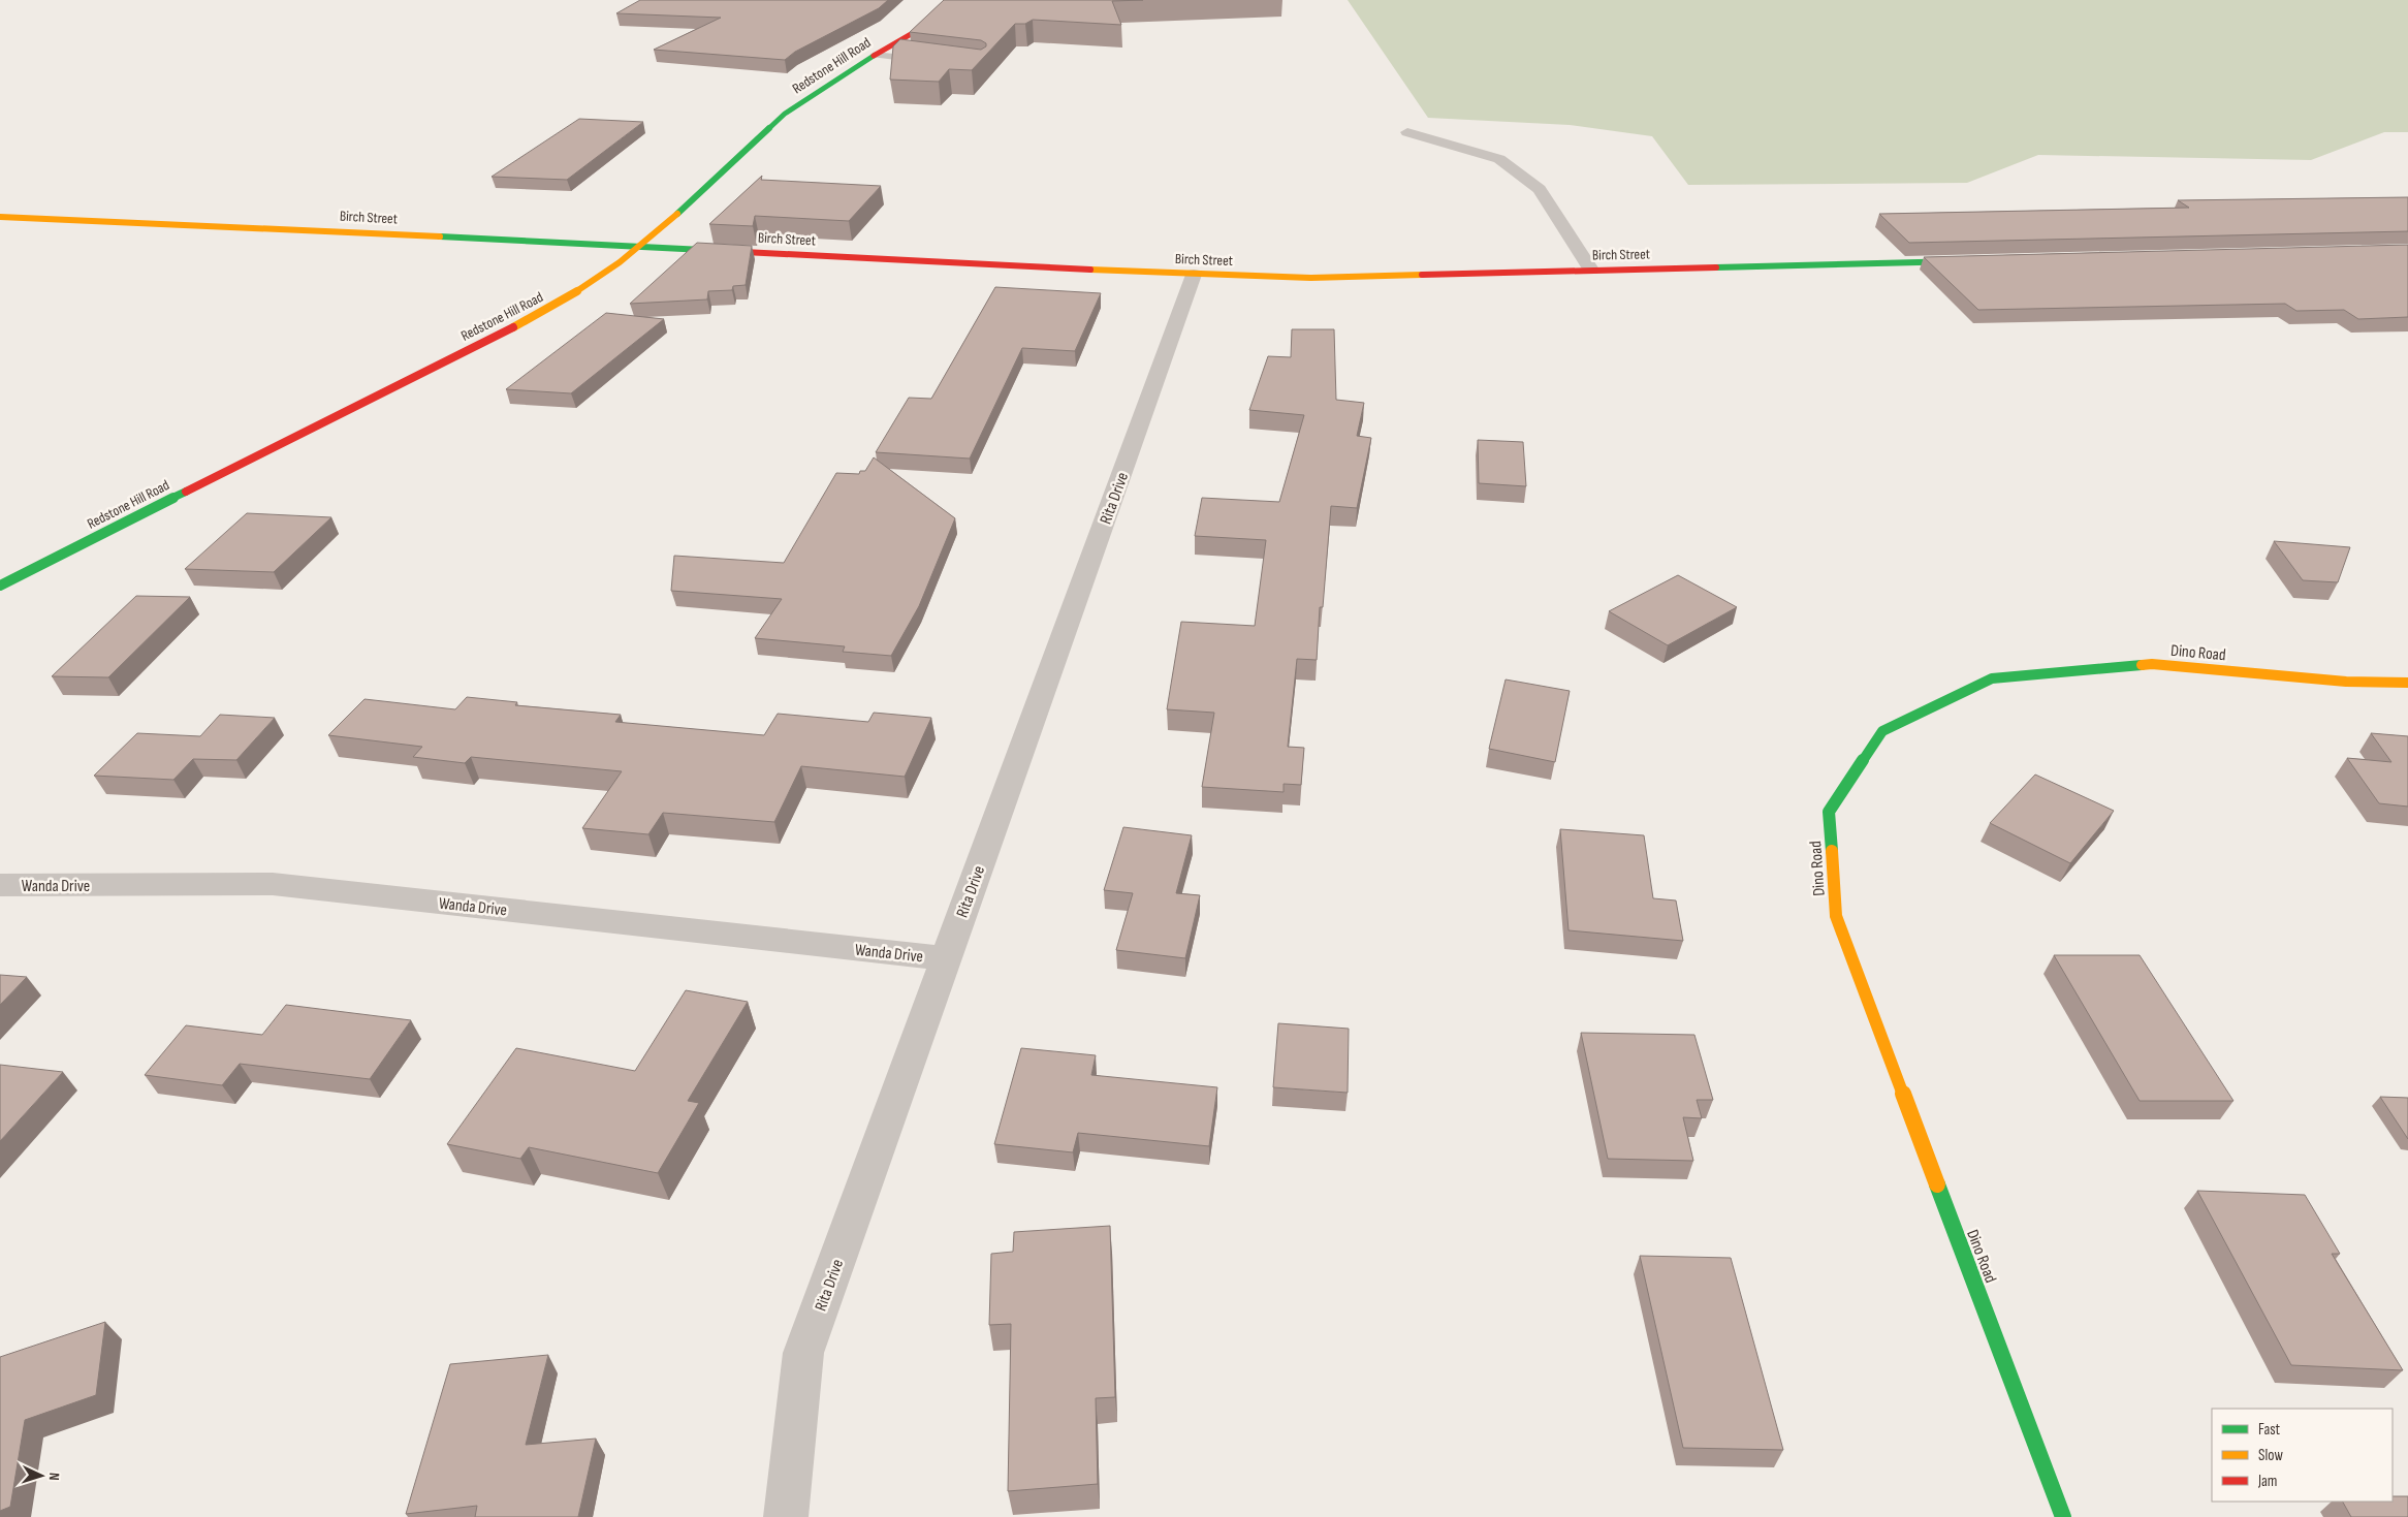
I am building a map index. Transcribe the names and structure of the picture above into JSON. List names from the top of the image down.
{
  "streets": {
    "main road": ["Redstone Hill Road", "Birch Street", "Dino Road"],
    "street": ["Rita Drive", "Wanda Drive"]
  },
  "crossings": [
    ["Redstone Hill Road", "Birch Street"],
    ["Birch Street", "Rita Drive"],
    ["Rita Drive", "Wanda Drive"]
  ],
  "legend": ["Fast", "Slow", "Jam"],
  "north": "right"
}
